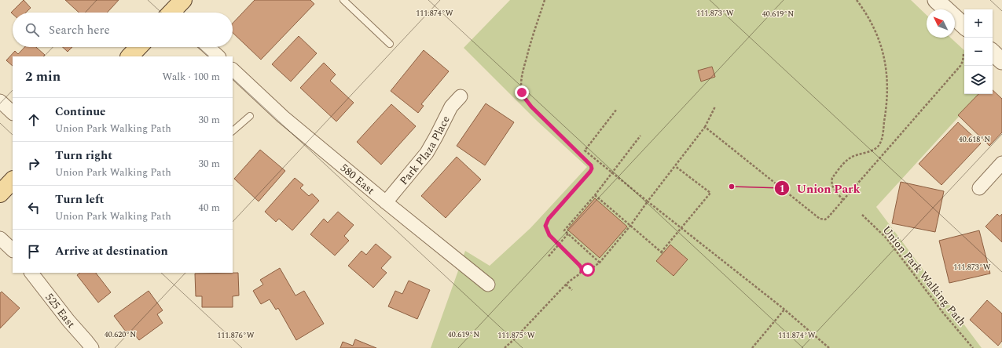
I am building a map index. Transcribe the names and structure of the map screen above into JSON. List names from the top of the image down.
{
  "streets": {
    "street": ["Park Plaza Place", "580 East", "525 East"],
    "path": ["Union Park Walking Path"]
  },
  "crossings": [
    ["Park Plaza Place", "580 East"]
  ],
  "places": ["Union Park"],
  "north": "top left",
  "page": {
    "map_buttons": ["+", "−"],
    "search": "Search here",
    "heading": ["2 min", "Walk · 100 m"],
    "list": [
      ["Continue", "Union Park Walking Path", "30 m"],
      ["Turn right", "Union Park Walking Path", "30 m"],
      ["Turn left", "Union Park Walking Path", "40 m"],
      "Arrive at destination"
    ]
  },
  "coordinates": [
    "111.874°W",
    "111.873°W",
    "40.619°N",
    "40.618°N",
    "40.620°N",
    "111.876°W",
    "111.875°W"
  ]
}
